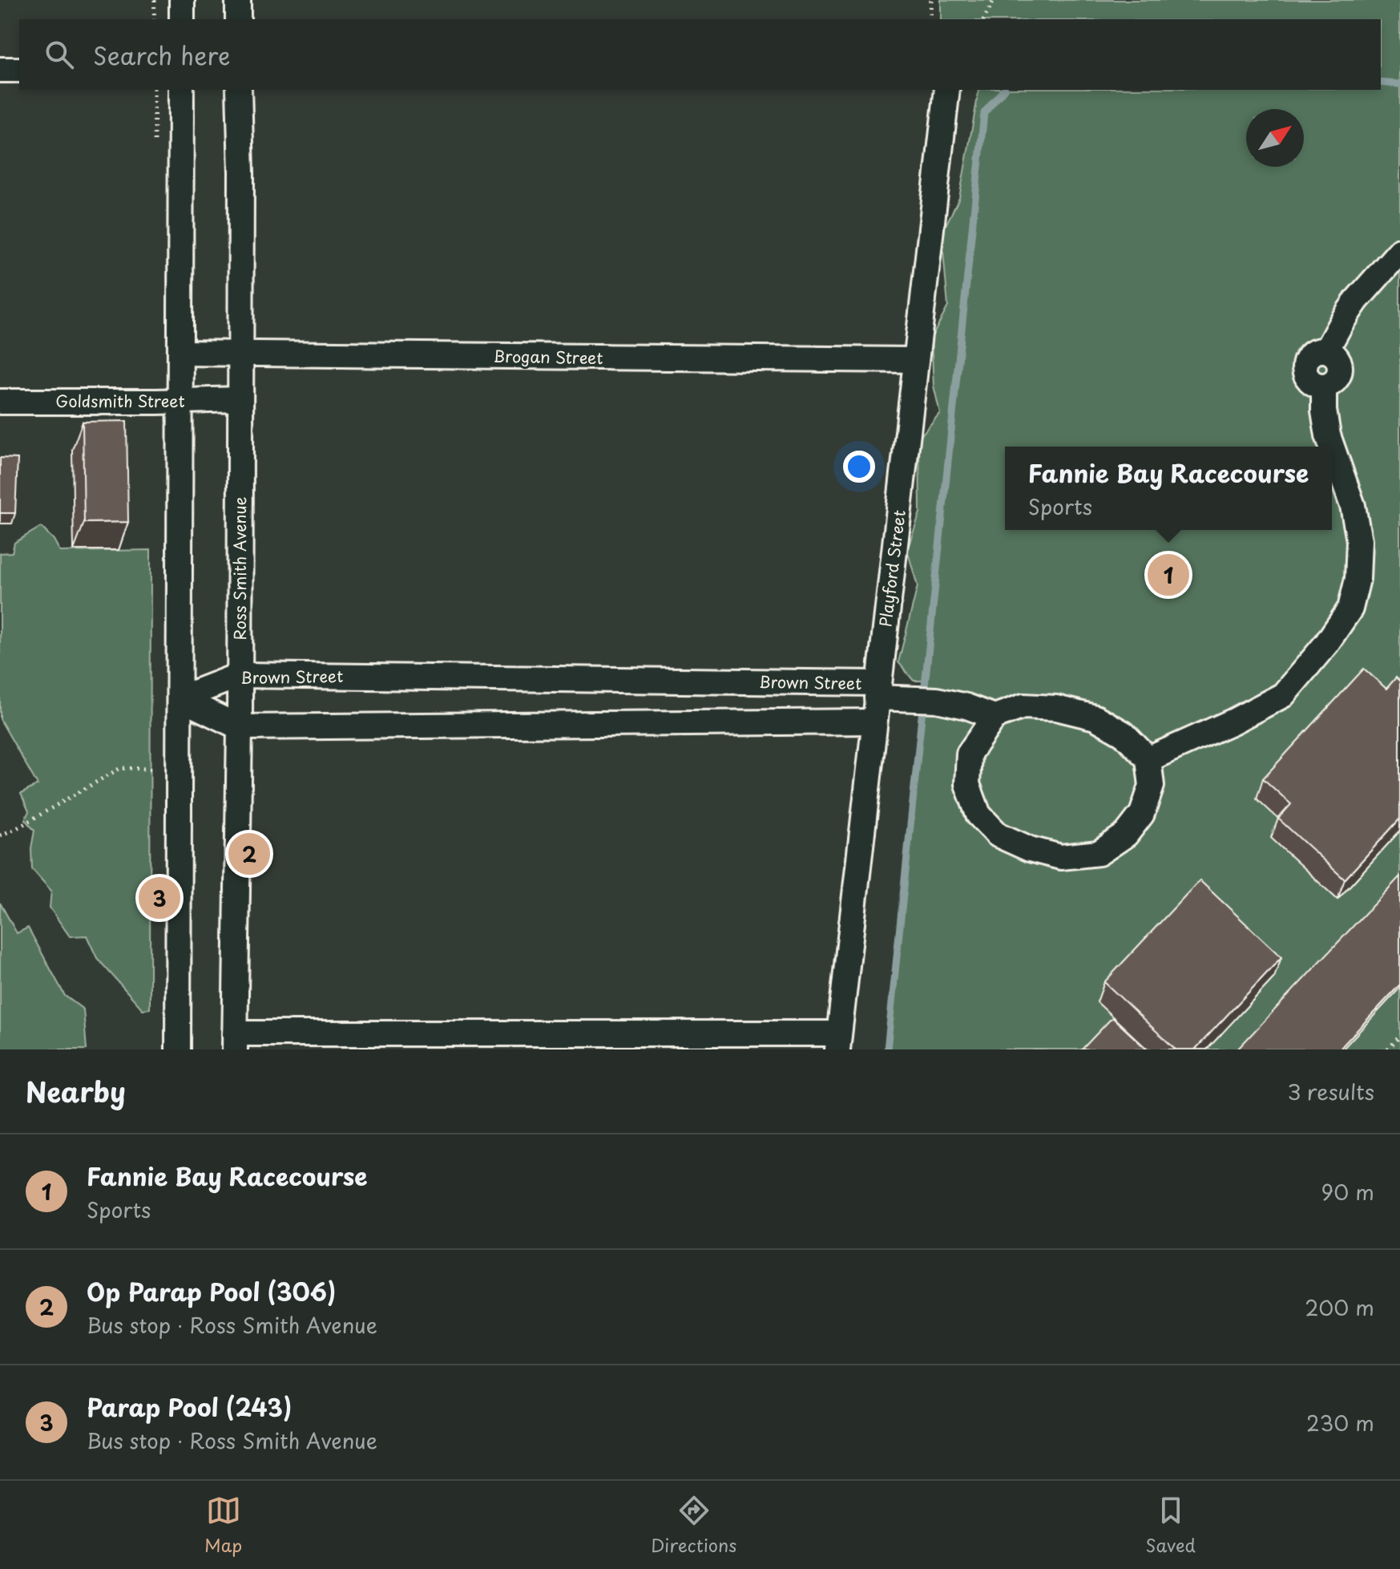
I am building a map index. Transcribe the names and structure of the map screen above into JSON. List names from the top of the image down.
{
  "streets": {
    "street": [
      "Brogan Street",
      "Goldsmith Street",
      "Ross Smith Avenue",
      "Playford Street",
      "Brown Street"
    ]
  },
  "crossings": [
    ["Brogan Street", "Ross Smith Avenue"],
    ["Brogan Street", "Playford Street"],
    ["Goldsmith Street", "Ross Smith Avenue"],
    ["Ross Smith Avenue", "Brown Street"],
    ["Playford Street", "Brown Street"]
  ],
  "north": "top right",
  "page": {
    "search": "Search here",
    "popup": ["Fannie Bay Racecourse", "Sports"],
    "pins": ["1", "2", "3"],
    "heading": ["Nearby", "3 results"],
    "list": [
      {
        "mark": "1",
        "name": "Fannie Bay Racecourse",
        "note": "Sports",
        "value": "90 m"
      },
      {
        "mark": "2",
        "name": "Op Parap Pool (306)",
        "note": "Bus stop · Ross Smith Avenue",
        "value": "200 m"
      },
      {
        "mark": "3",
        "name": "Parap Pool (243)",
        "note": "Bus stop · Ross Smith Avenue",
        "value": "230 m"
      }
    ],
    "nav": ["Map", "Directions", "Saved"]
  }
}
